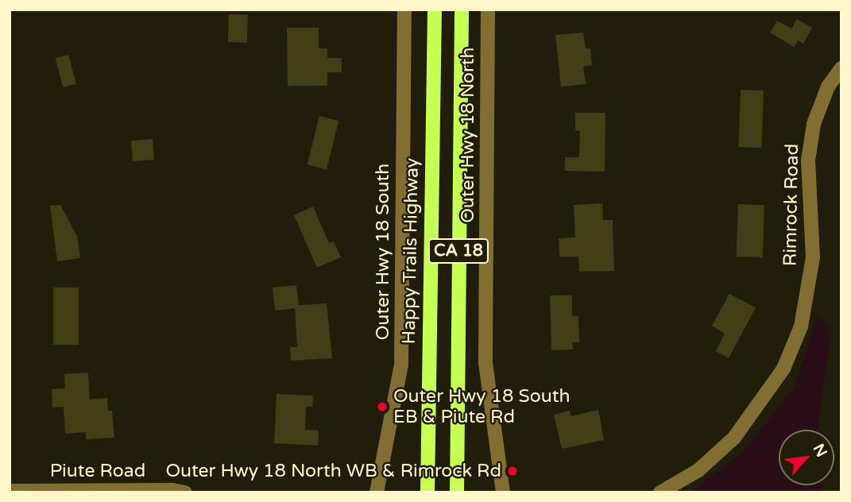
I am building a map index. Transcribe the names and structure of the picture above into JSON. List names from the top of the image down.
{
  "streets": {
    "main road": ["Happy Trails Highway", "CA 18"],
    "street": [
      "Outer Hwy 18 North",
      "Rimrock Road",
      "Outer Hwy 18 South",
      "Piute Road"
    ]
  },
  "places": ["Outer Hwy 18 South EB & Piute Rd", "Outer Hwy 18 North WB & Rimrock Rd"],
  "north": "top right"
}
